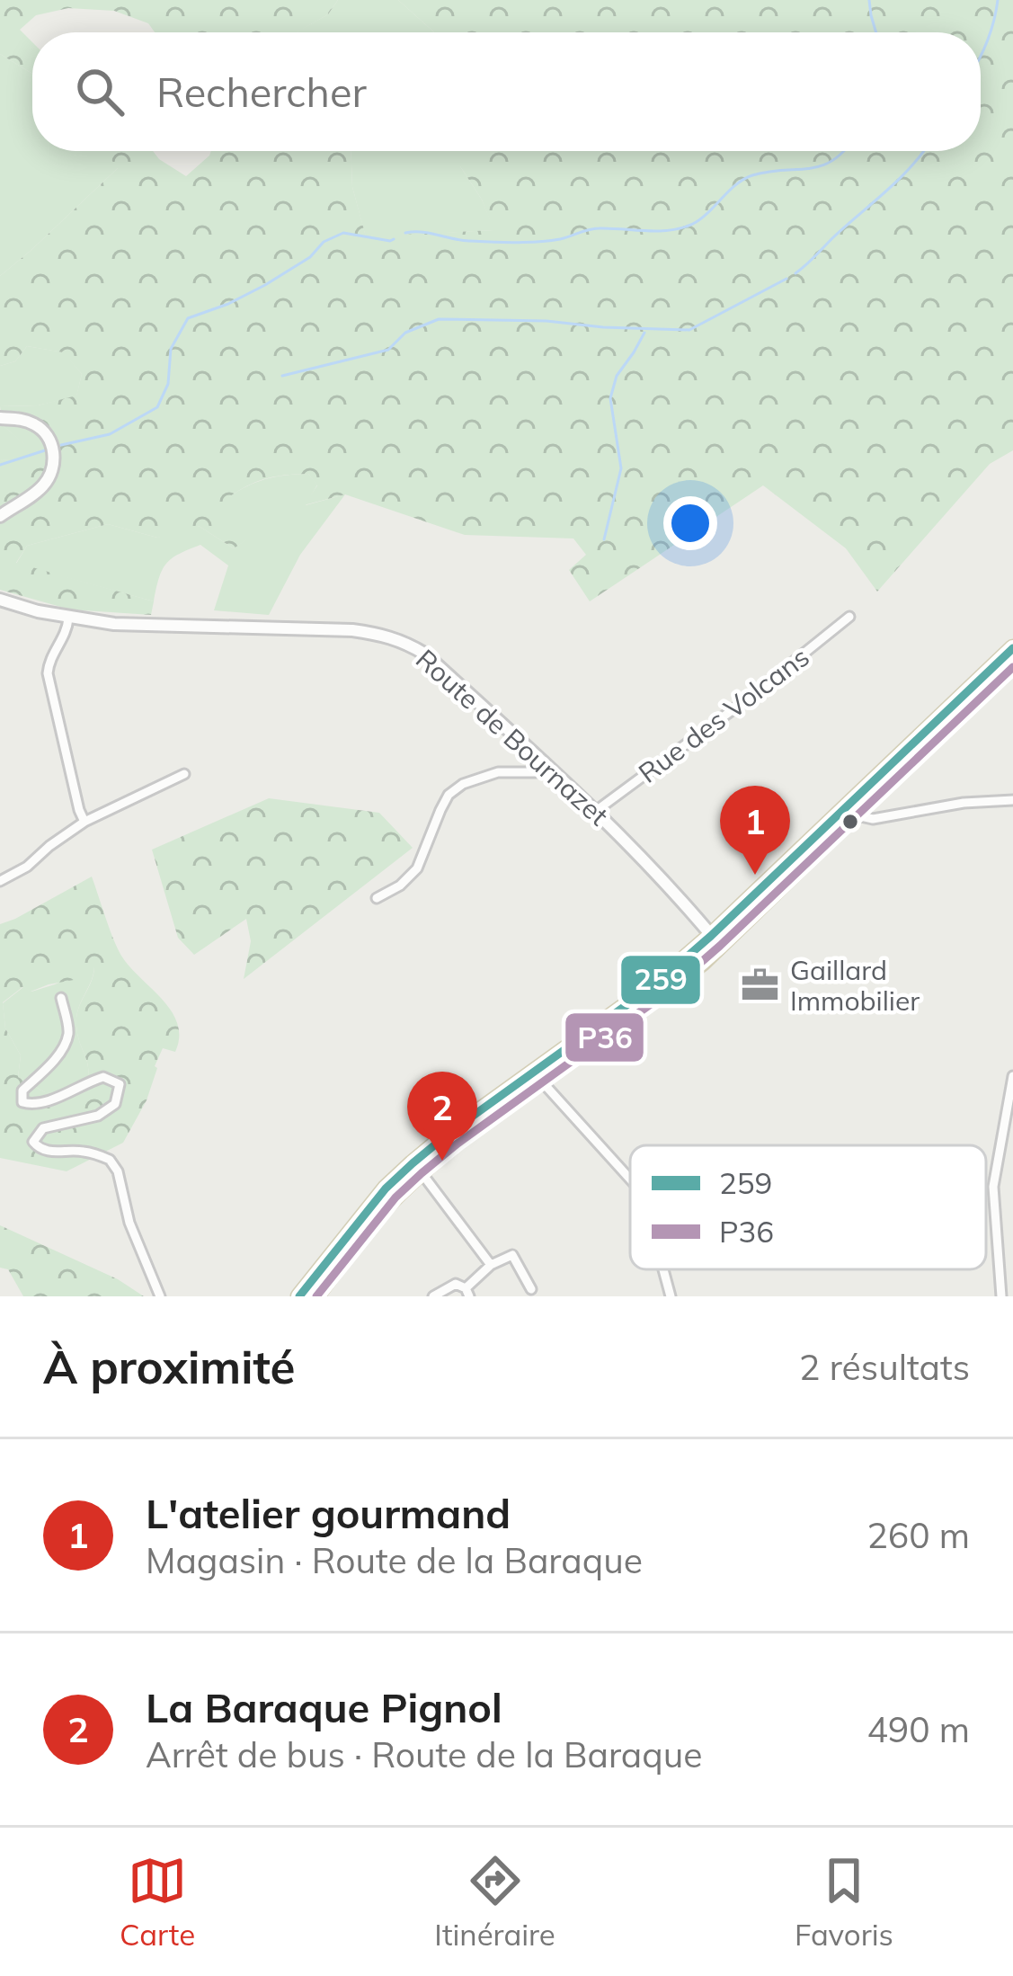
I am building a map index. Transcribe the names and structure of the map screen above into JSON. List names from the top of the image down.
{
  "streets": {
    "street": ["Rue des Volcans", "Route de Bournazet"]
  },
  "crossings": [
    ["Rue des Volcans", "Route de Bournazet"]
  ],
  "places": {
    "office": ["Gaillard Immobilier"]
  },
  "lines": ["transit line 259", "transit line P36"],
  "legend": ["259", "P36"],
  "page": {
    "search": "Rechercher",
    "pins": ["1", "2"],
    "heading": ["À proximité", "2 résultats"],
    "list": [
      {
        "mark": "1",
        "name": "L'atelier gourmand",
        "note": "Magasin · Route de la Baraque",
        "value": "260 m"
      },
      {
        "mark": "2",
        "name": "La Baraque Pignol",
        "note": "Arrêt de bus · Route de la Baraque",
        "value": "490 m"
      }
    ],
    "nav": ["Carte", "Itinéraire", "Favoris"]
  }
}
